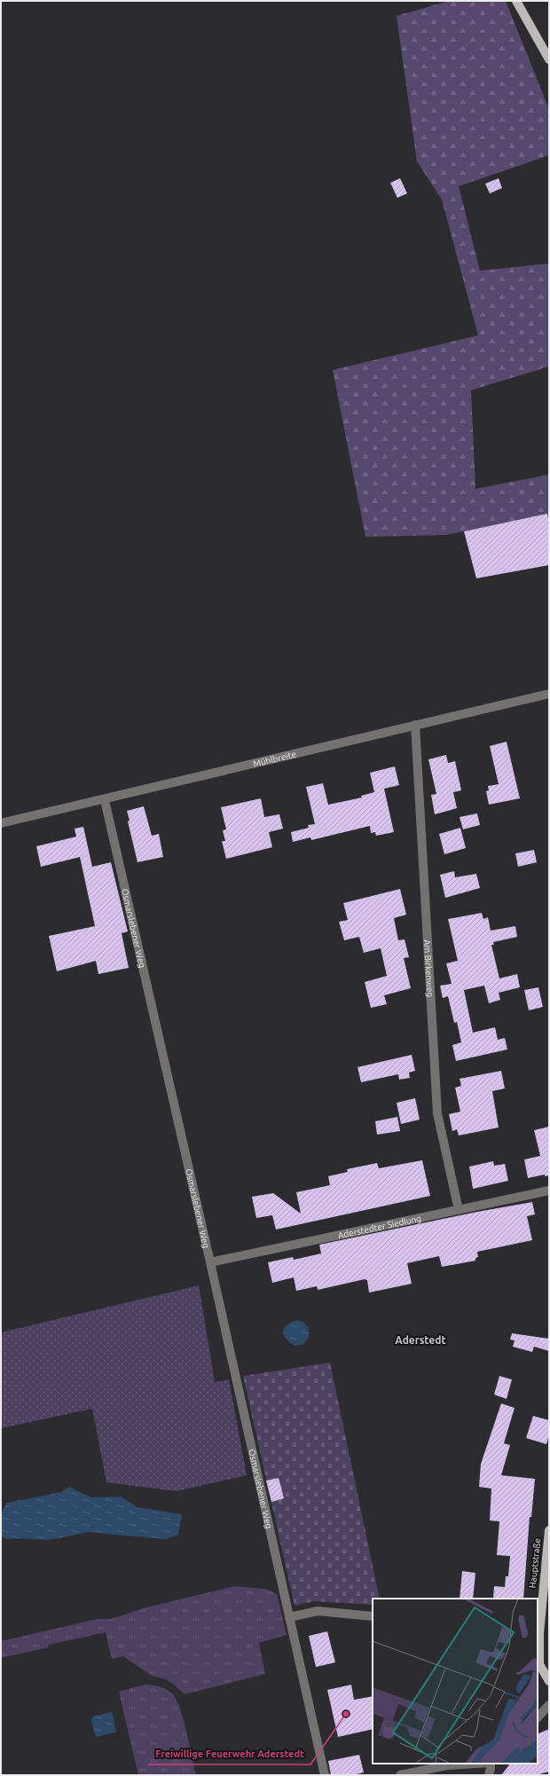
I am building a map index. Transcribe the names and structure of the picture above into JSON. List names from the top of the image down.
{
  "streets": {
    "main road": ["Hauptstraße"],
    "street": [
      "Mühlbreite",
      "Osmarslebener Weg",
      "Am Birkenweg",
      "Aderstedter Siedlung"
    ]
  },
  "crossings": [
    ["Mühlbreite", "Osmarslebener Weg"],
    ["Mühlbreite", "Am Birkenweg"],
    ["Osmarslebener Weg", "Aderstedter Siedlung"],
    ["Am Birkenweg", "Aderstedter Siedlung"]
  ],
  "districts": ["Aderstedt"],
  "places": ["Freiwillige Feuerwehr Aderstedt"]
}
